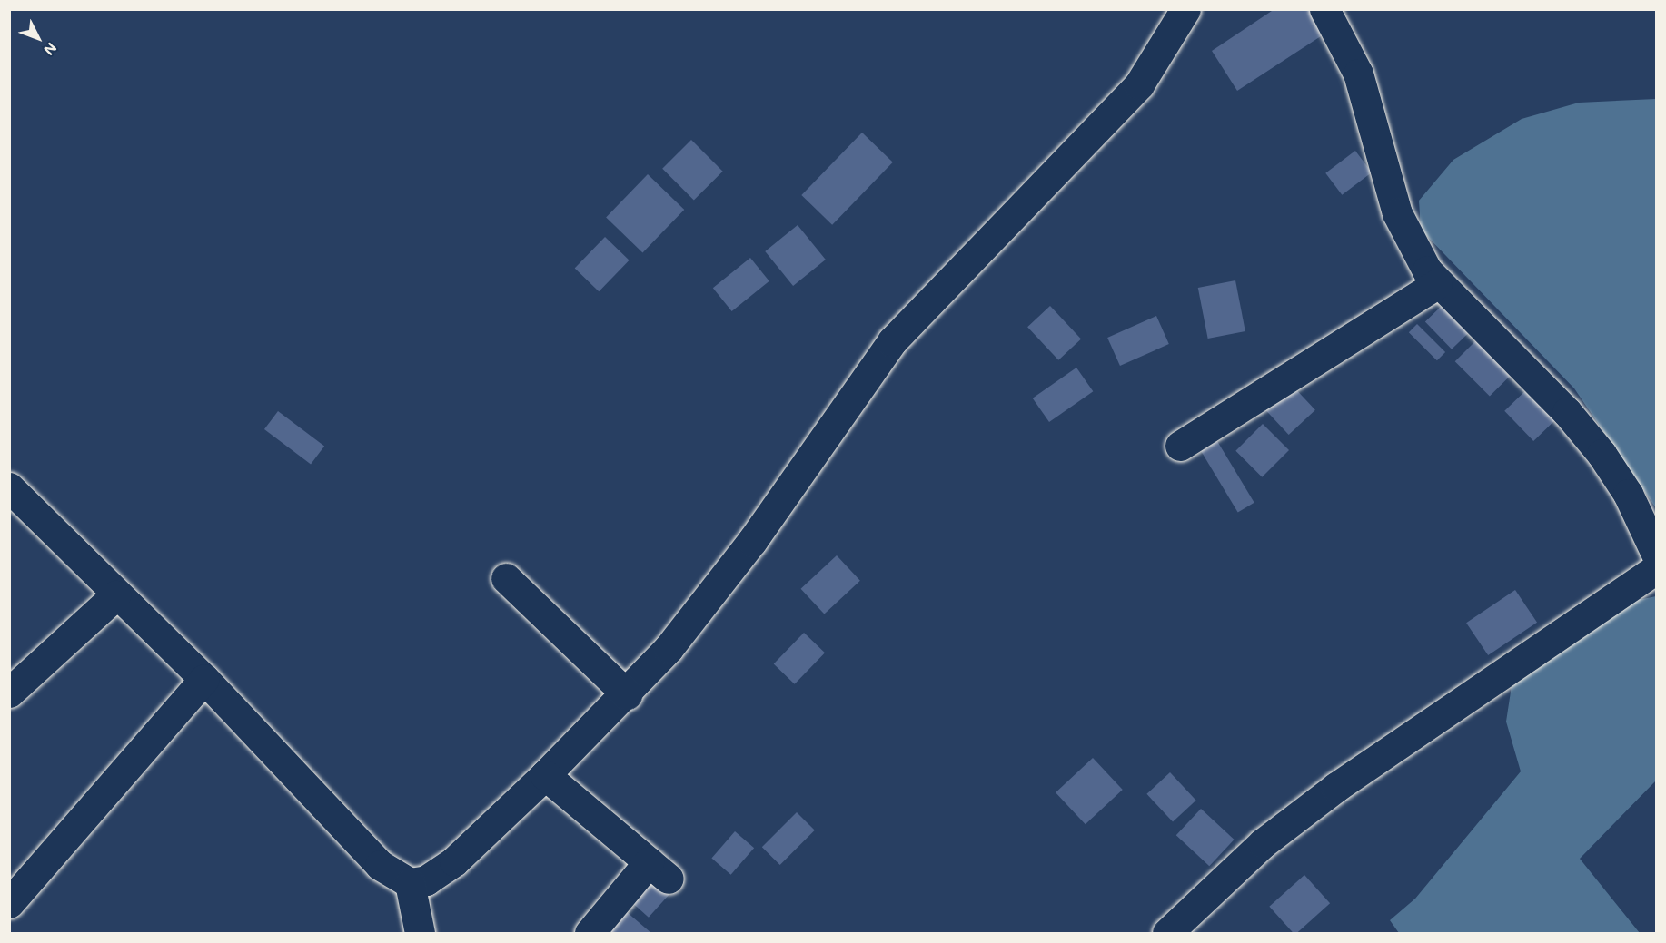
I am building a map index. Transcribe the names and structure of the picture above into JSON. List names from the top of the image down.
{
  "north": "bottom right"
}
